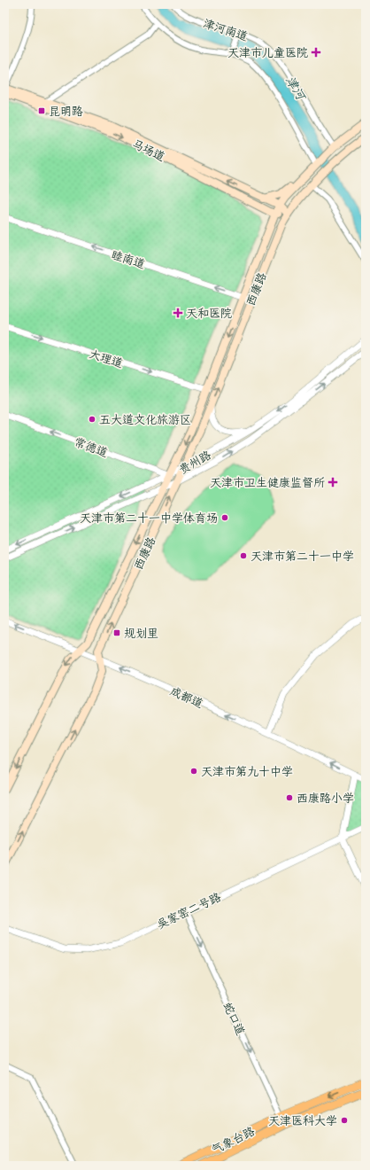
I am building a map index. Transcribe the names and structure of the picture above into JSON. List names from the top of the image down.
{
  "streets": {
    "main road": ["马场道", "西康路", "气象台路"],
    "street": [
      "津河南道",
      "睦南道",
      "大理道",
      "常德道",
      "贵州路",
      "成都道",
      "吴家窑二号路",
      "蛇口道"
    ]
  },
  "crossings": [
    ["马场道", "西康路"],
    ["睦南道", "西康路"],
    ["西康路", "大理道"],
    ["西康路", "常德道"],
    ["西康路", "贵州路"],
    ["西康路", "成都道"],
    ["常德道", "贵州路"],
    ["吴家窑二号路", "蛇口道"],
    ["蛇口道", "气象台路"]
  ],
  "one_way": [
    "睦南道",
    "大理道",
    "常德道",
    "成都道",
    "蛇口道"
  ],
  "water": ["津河"],
  "places": {
    "health": ["天津市儿童医院", "天和医院", "天津市卫生健康监督所"],
    "transit": ["昆明路", "规划里"],
    "other": [
      "五大道文化旅游区",
      "天津市第二十一中学体育场",
      "天津市第二十一中学",
      "天津市第九十中学",
      "西康路小学",
      "天津医科大学"
    ]
  }
}
